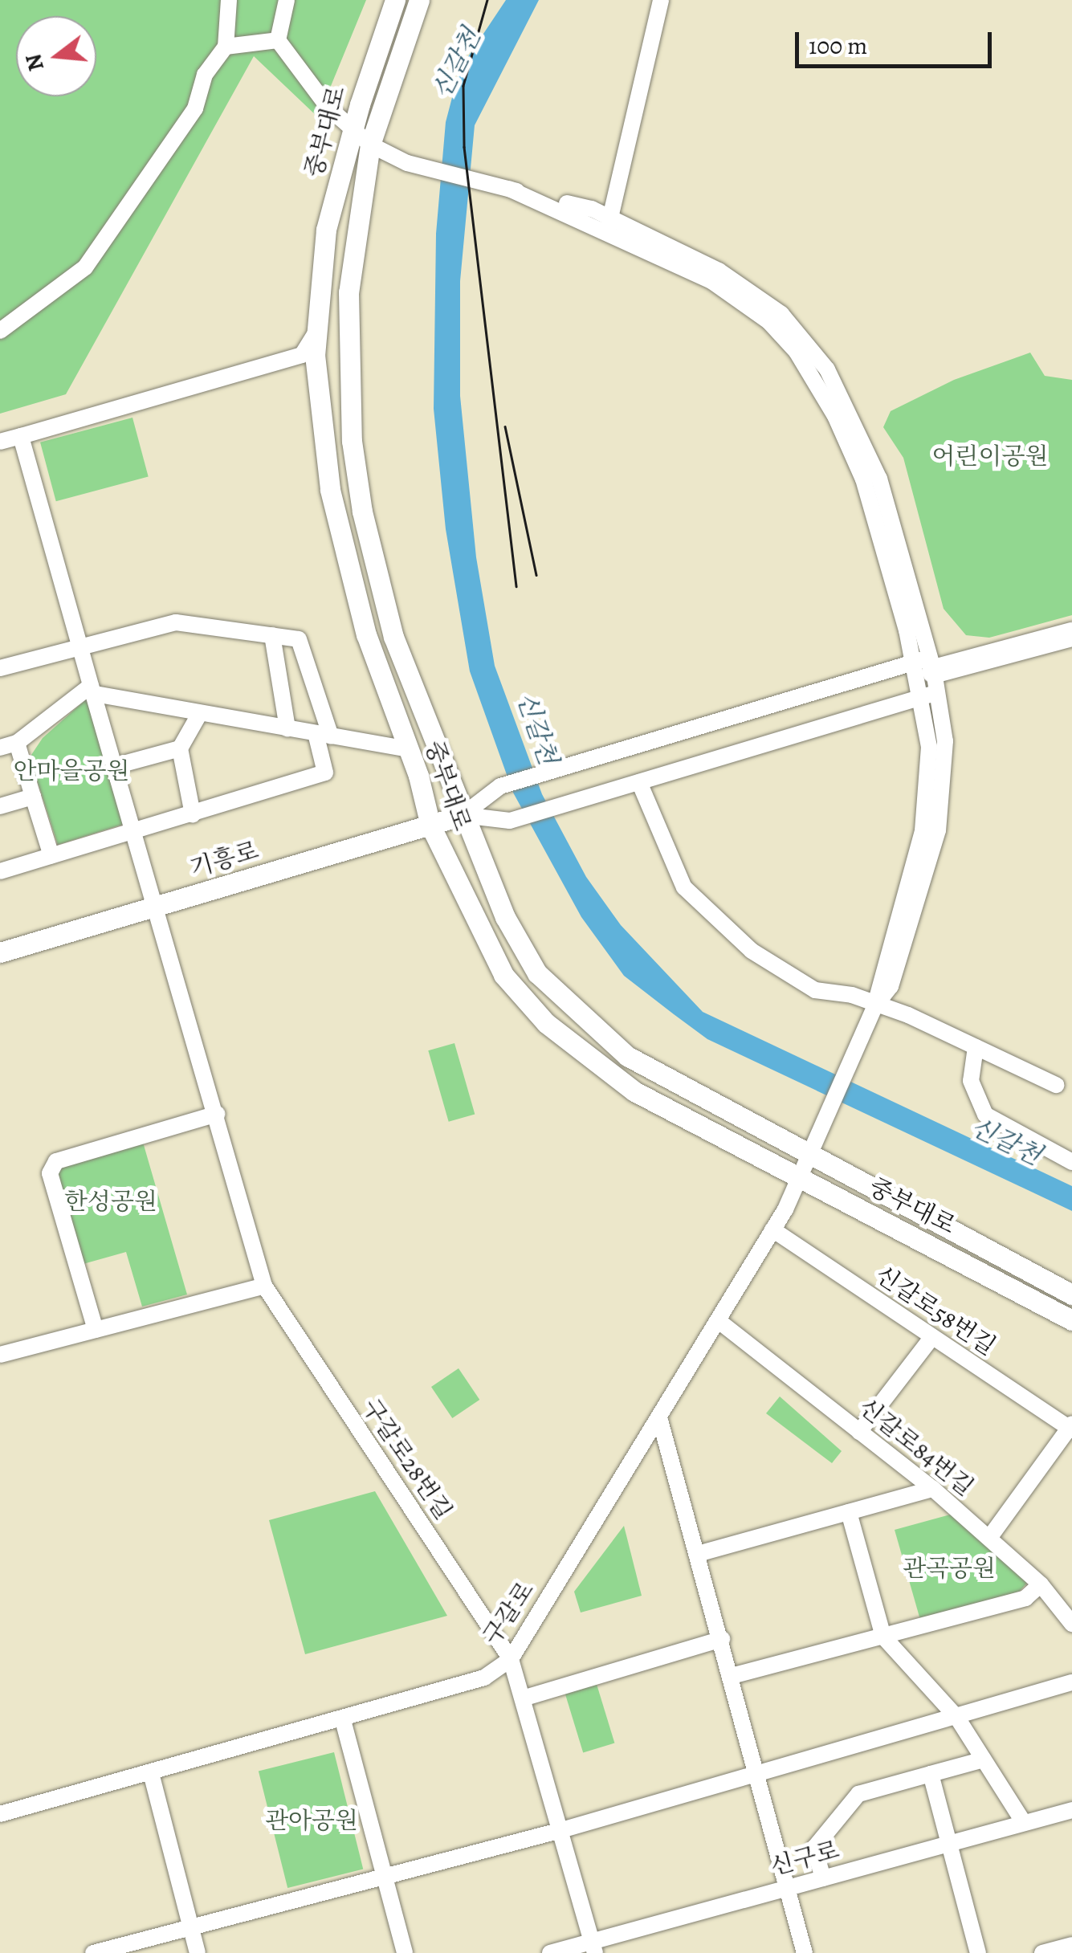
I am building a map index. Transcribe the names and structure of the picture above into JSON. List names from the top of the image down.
{
  "streets": {
    "main road": ["중부대로", "기흥로"],
    "street": [
      "신갈로58번길",
      "신갈로84번길",
      "구갈로28번길",
      "구갈로",
      "신구로"
    ]
  },
  "crossings": [
    ["중부대로", "기흥로"],
    ["중부대로", "구갈로"],
    ["기흥로", "구갈로28번길"],
    ["신갈로58번길", "구갈로"],
    ["신갈로84번길", "구갈로"],
    ["구갈로28번길", "구갈로"],
    ["구갈로28번길", "신구로"]
  ],
  "water": ["신갈천"],
  "parks": [
    "어린이공원",
    "안마을공원",
    "한성공원",
    "관곡공원",
    "관아공원"
  ],
  "scale_bar": "100 m",
  "north": "left"
}
